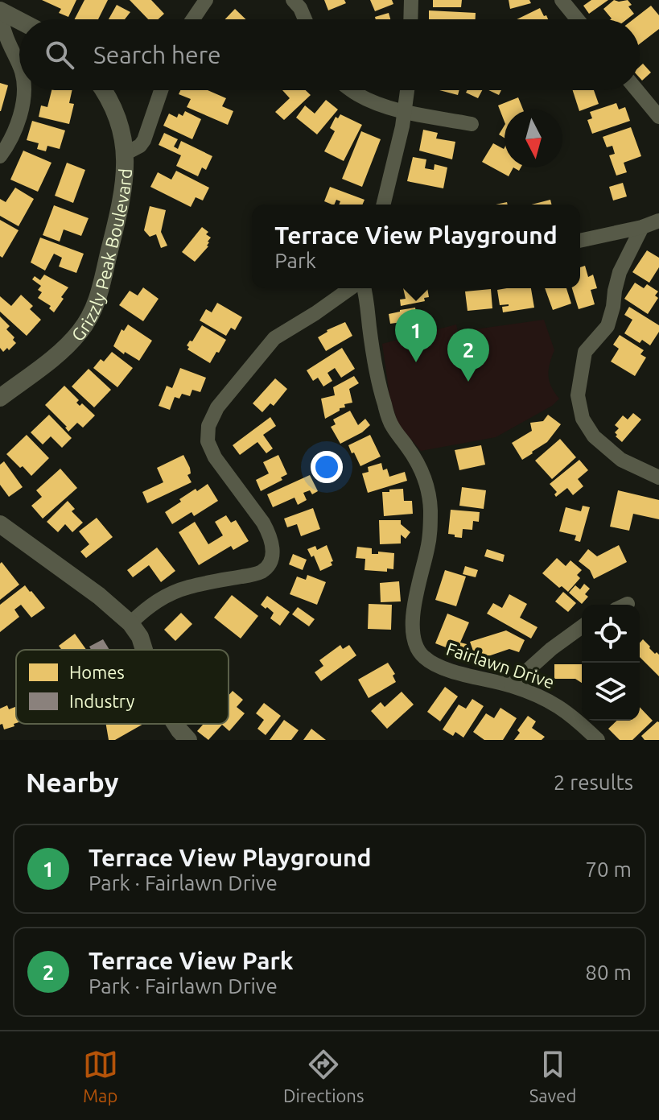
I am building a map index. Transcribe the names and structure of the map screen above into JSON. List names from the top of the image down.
{
  "streets": {
    "street": ["Grizzly Peak Boulevard", "Fairlawn Drive"]
  },
  "legend": ["Homes", "Industry"],
  "north": "bottom",
  "page": {
    "search": "Search here",
    "popup": ["Terrace View Playground", "Park"],
    "pins": ["1", "2"],
    "heading": ["Nearby", "2 results"],
    "list": [
      {
        "mark": "1",
        "name": "Terrace View Playground",
        "note": "Park · Fairlawn Drive",
        "value": "70 m"
      },
      {
        "mark": "2",
        "name": "Terrace View Park",
        "note": "Park · Fairlawn Drive",
        "value": "80 m"
      }
    ],
    "nav": ["Map", "Directions", "Saved"]
  }
}
